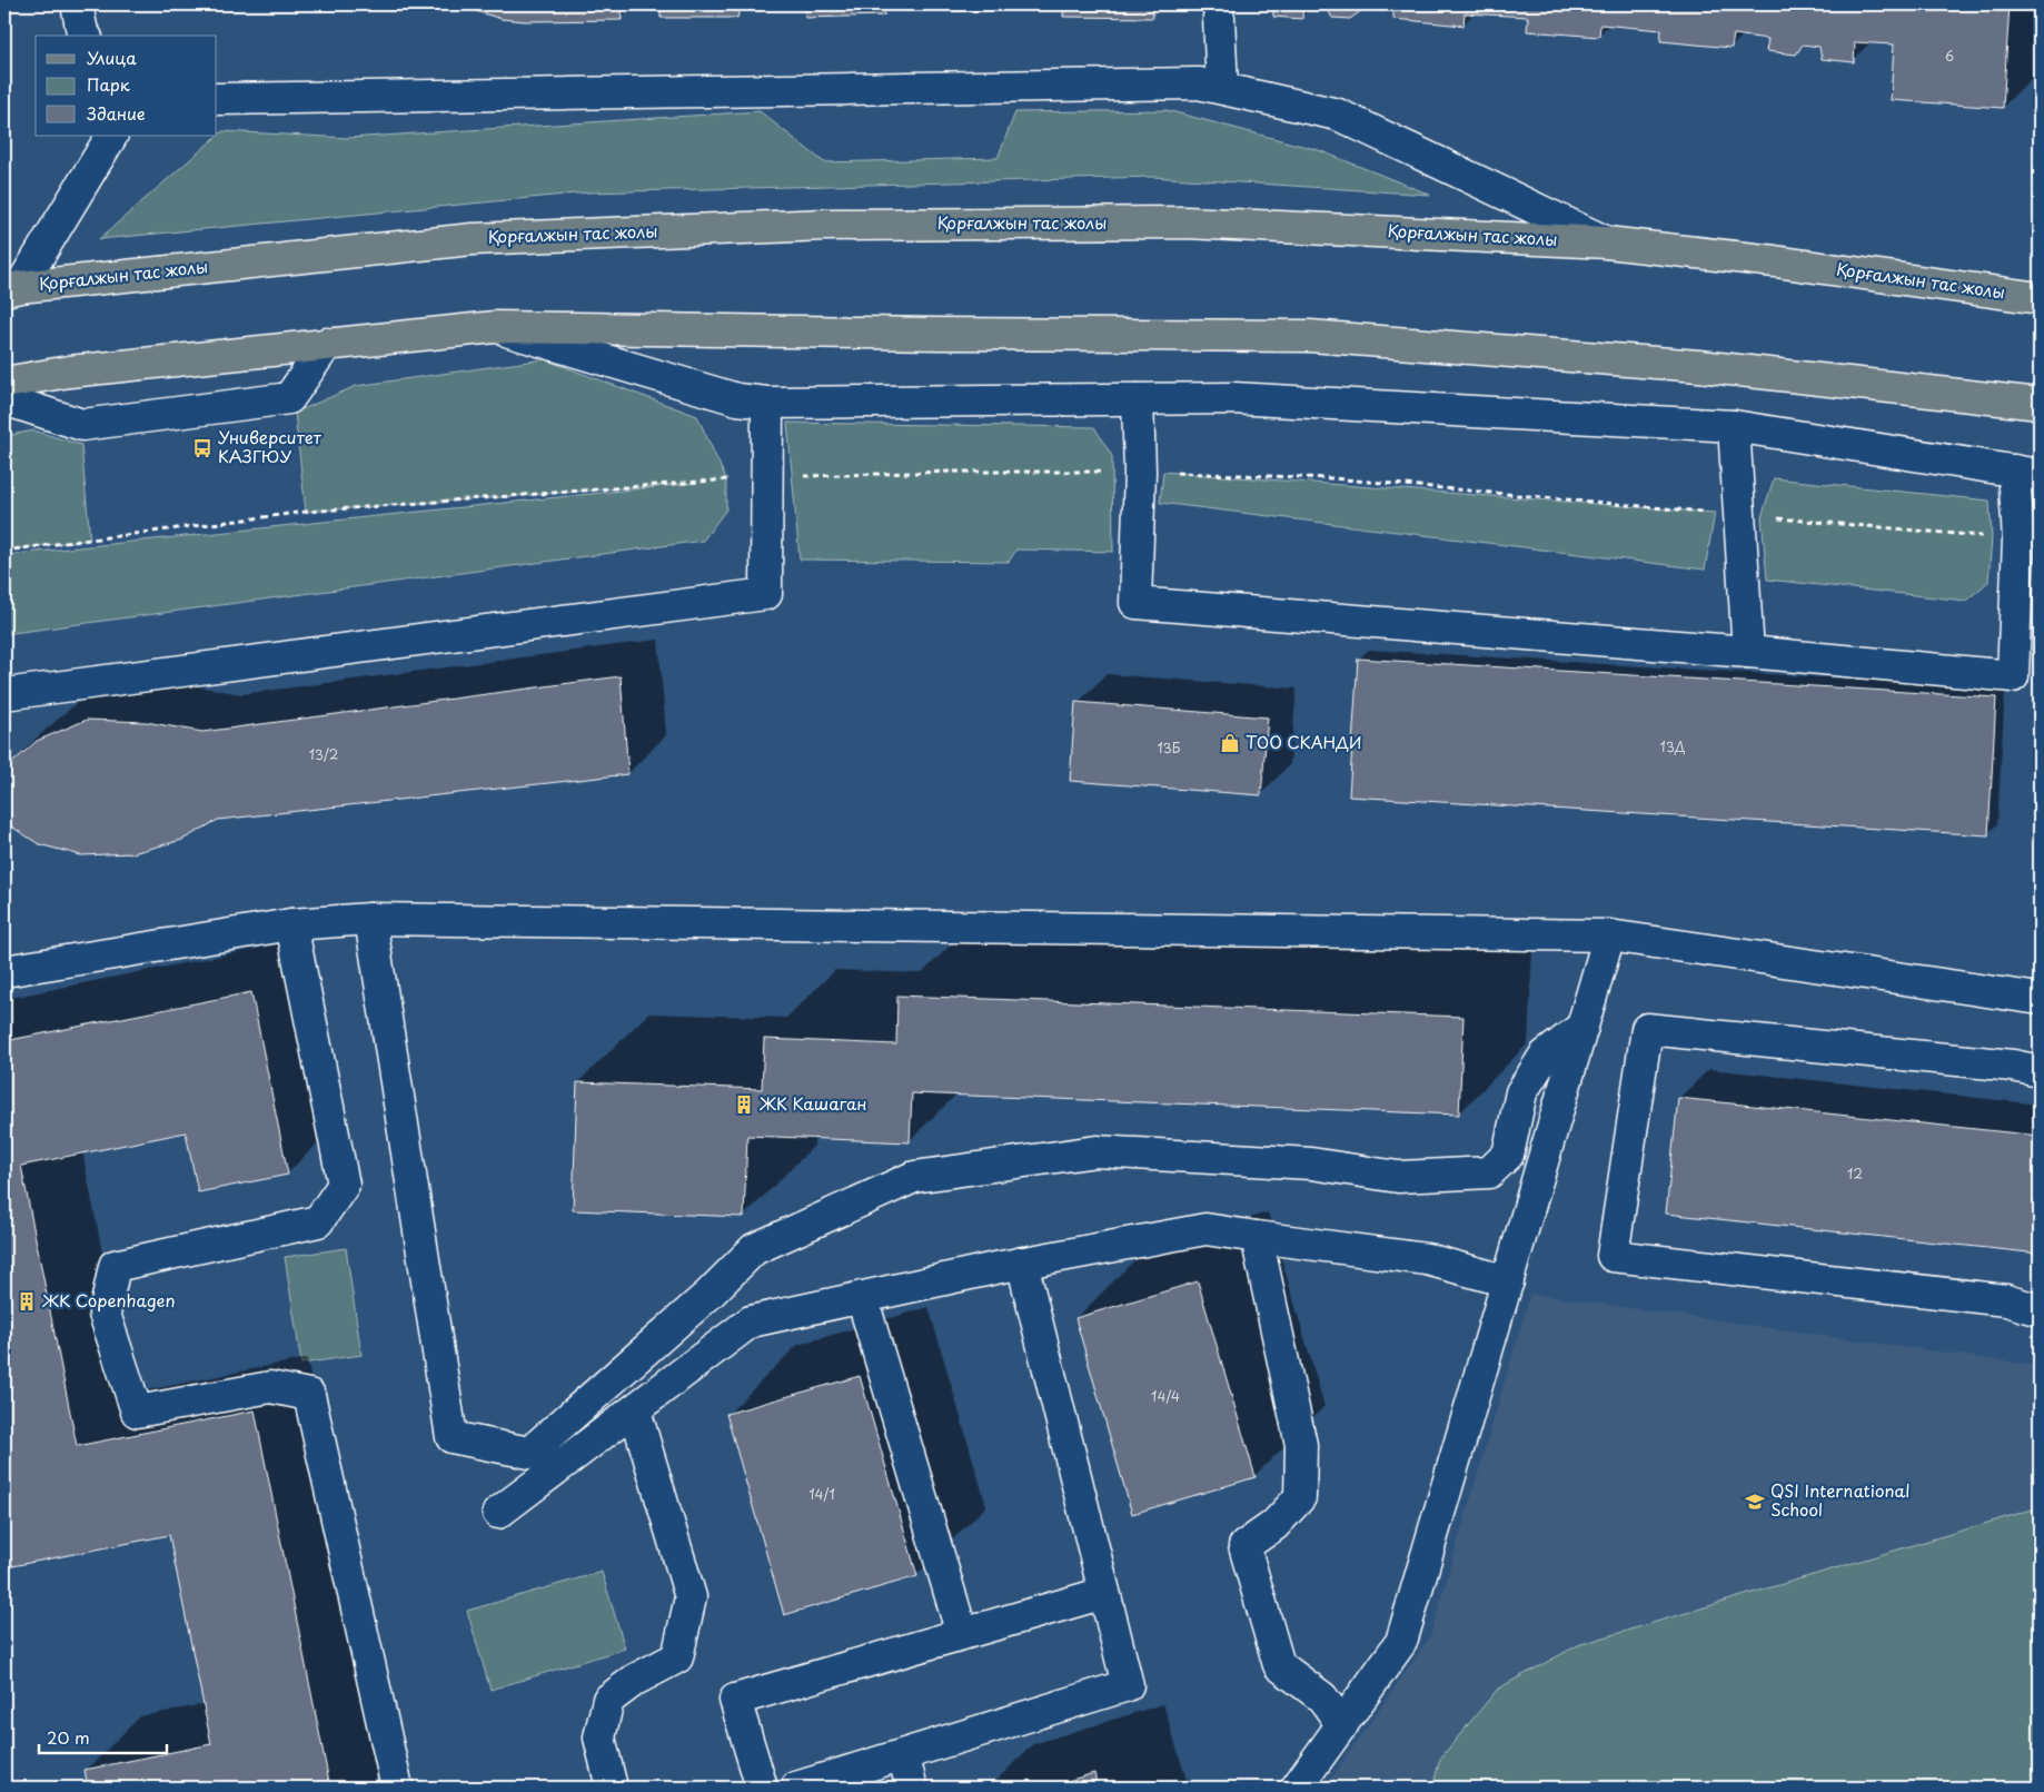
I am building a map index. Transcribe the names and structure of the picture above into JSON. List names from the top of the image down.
{
  "streets": {
    "main road": ["Қорғалжын тас жолы"]
  },
  "places": {
    "bus stop": ["Университет КАЗГЮУ"],
    "shop": ["ТОО СКАНДИ"],
    "building": ["ЖК Кашаган", "ЖК Copenhagen"],
    "school or university": ["QSI International School"]
  },
  "house_numbers": [
    "6",
    "13Д",
    "13Б",
    "13/2",
    "12",
    "14/4",
    "14/1"
  ],
  "legend": ["Улица", "Парк", "Здание"],
  "scale_bar": "20 m"
}
